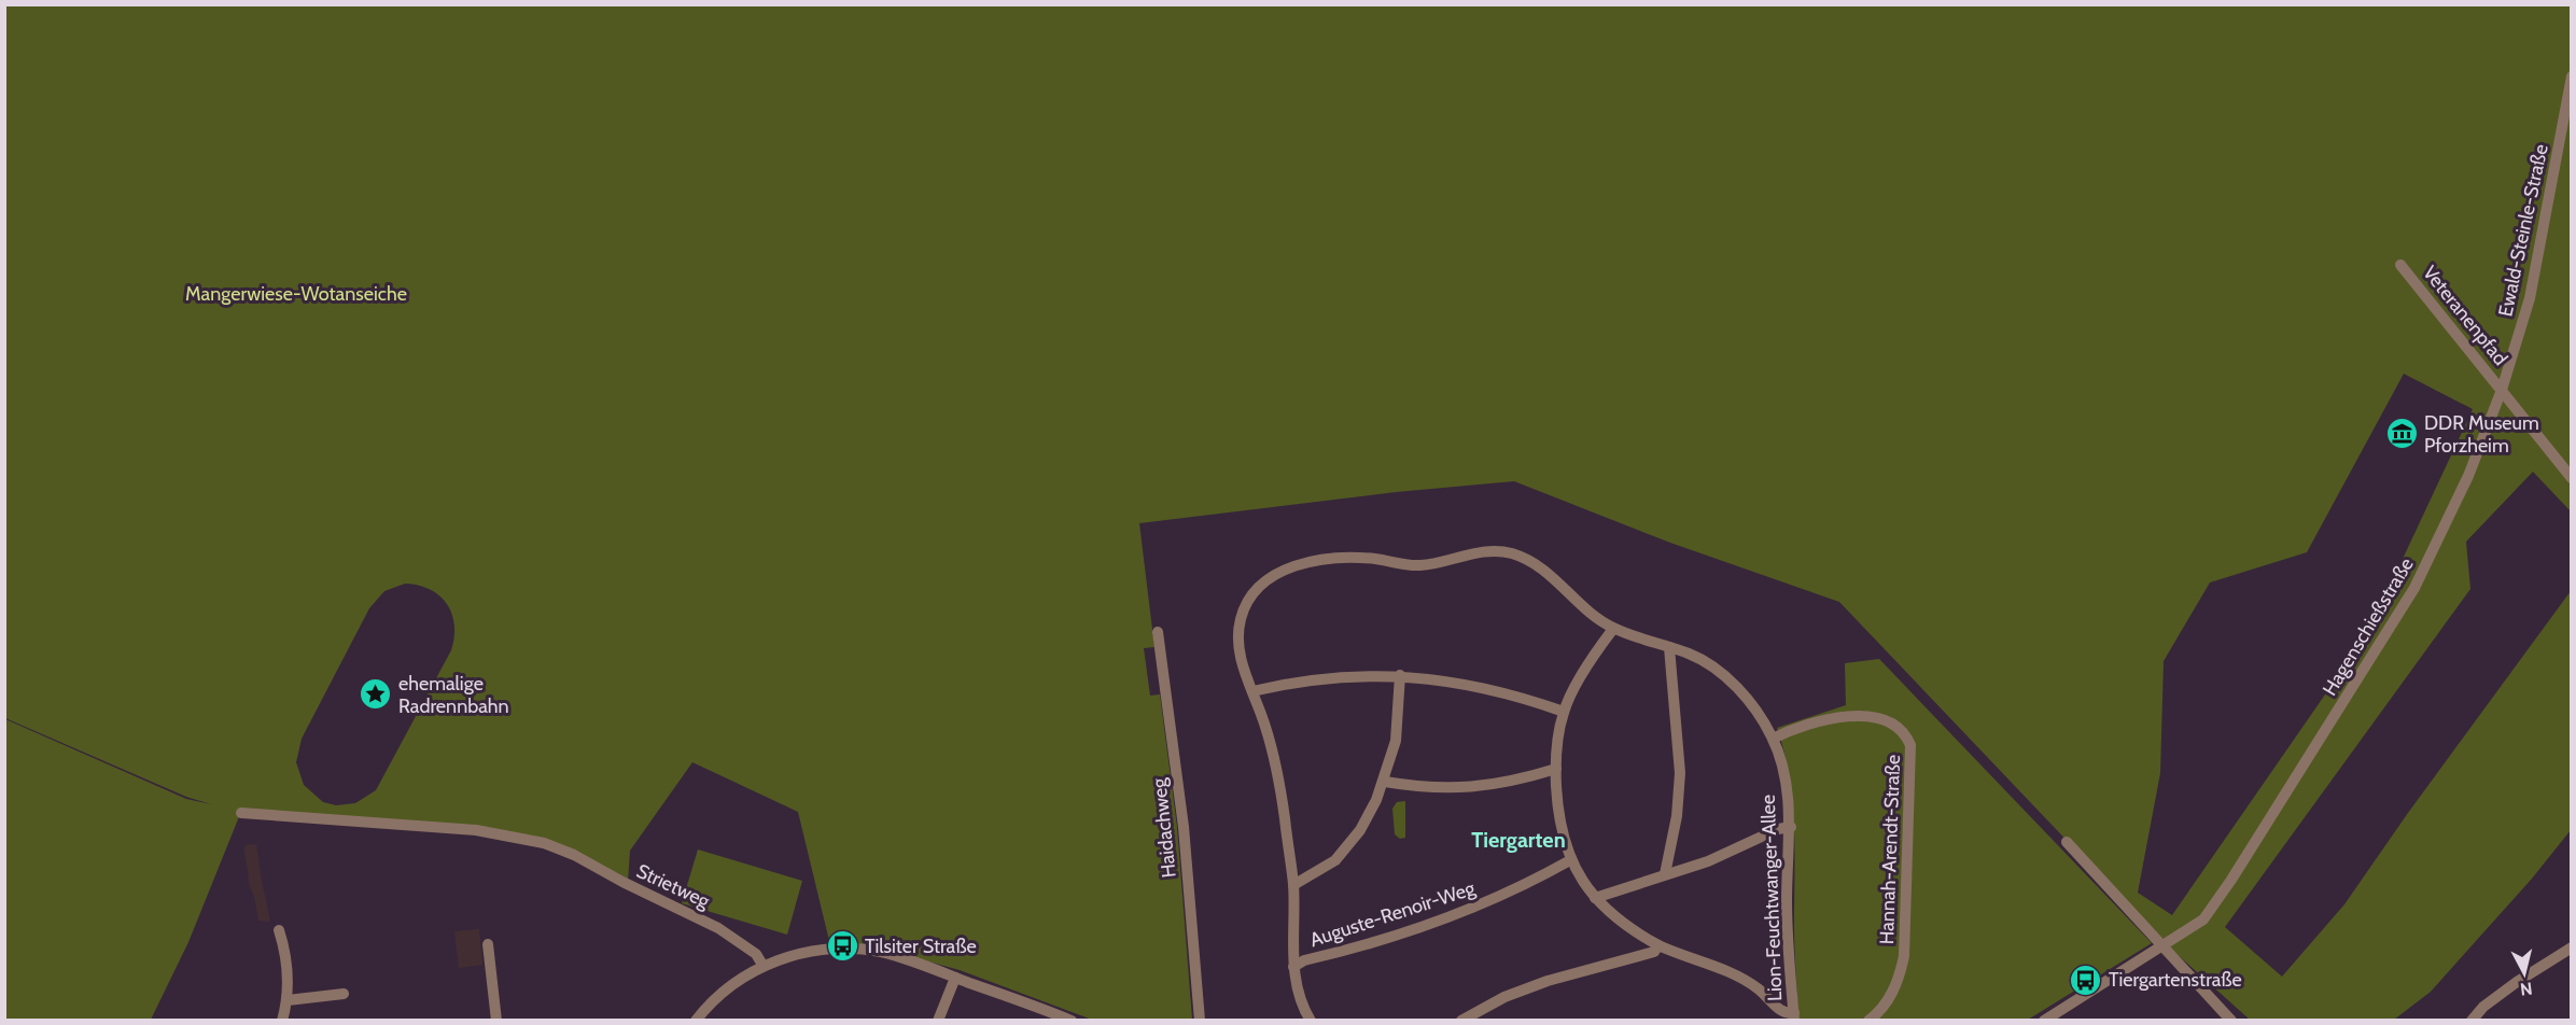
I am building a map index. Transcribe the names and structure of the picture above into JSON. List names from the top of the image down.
{
  "streets": {
    "street": [
      "Ewald-Steinle-Straße",
      "Veteranenpfad",
      "Hagenschießstraße",
      "Haidachweg",
      "Hannah-Arendt-Straße",
      "Strietweg",
      "Lion-Feuchtwanger-Allee",
      "Auguste-Renoir-Weg"
    ]
  },
  "crossings": [
    ["Ewald-Steinle-Straße", "Veteranenpfad"],
    ["Ewald-Steinle-Straße", "Hagenschießstraße"],
    ["Veteranenpfad", "Hagenschießstraße"],
    ["Hannah-Arendt-Straße", "Lion-Feuchtwanger-Allee"],
    ["Lion-Feuchtwanger-Allee", "Auguste-Renoir-Weg"]
  ],
  "districts": ["Tiergarten"],
  "parks": ["Mangerwiese-Wotanseiche"],
  "places": {
    "museum": ["DDR Museum Pforzheim"],
    "place": ["ehemalige Radrennbahn"],
    "bus stop": ["Tilsiter Straße", "Tiergartenstraße"]
  },
  "north": "bottom"
}
